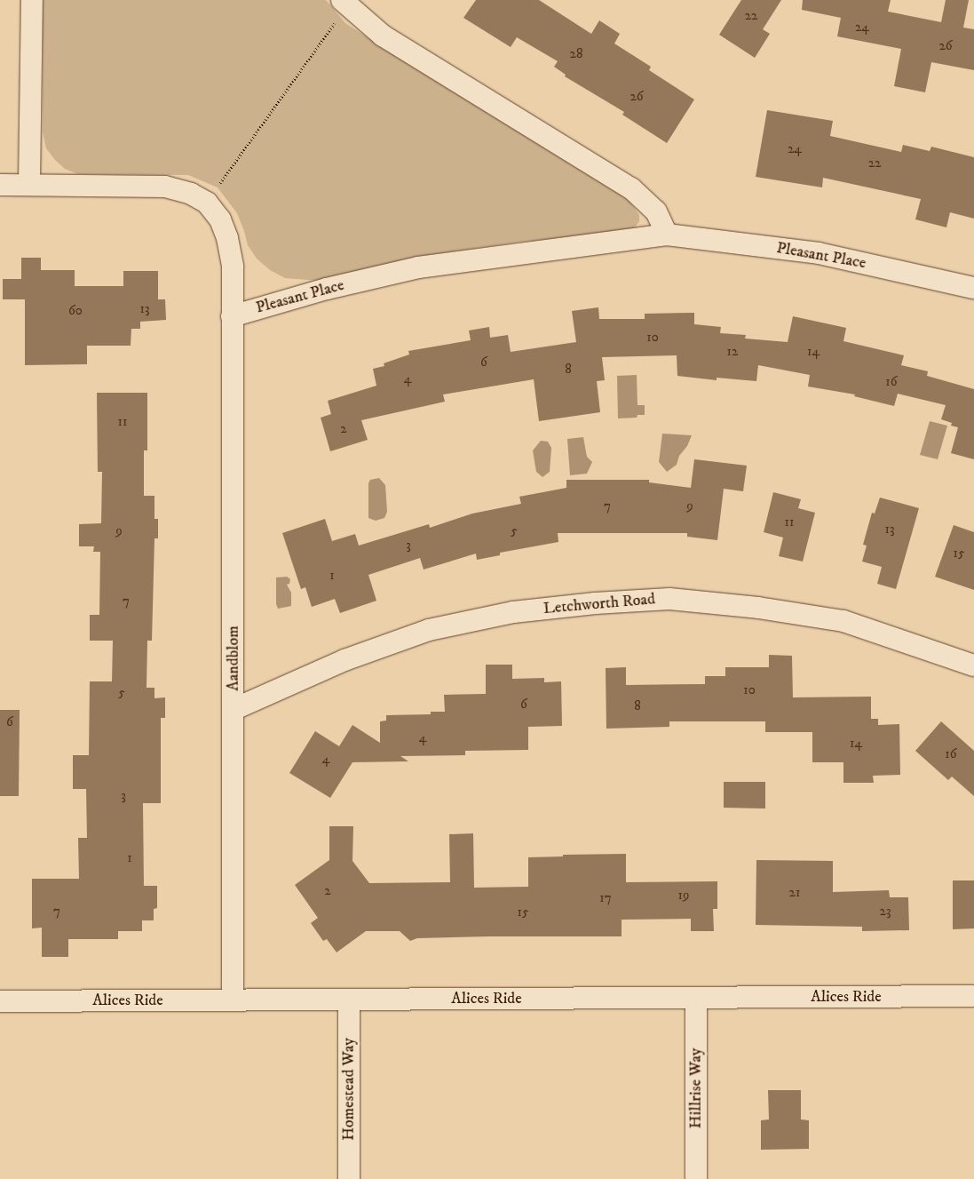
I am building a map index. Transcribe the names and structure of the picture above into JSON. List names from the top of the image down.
{
  "streets": {
    "street": [
      "Pleasant Place",
      "Letchworth Road",
      "Aandblom",
      "Alices Ride",
      "Hillrise Way",
      "Homestead Way"
    ]
  },
  "crossings": [
    ["Pleasant Place", "Aandblom"],
    ["Letchworth Road", "Aandblom"],
    ["Aandblom", "Alices Ride"],
    ["Alices Ride", "Hillrise Way"],
    ["Alices Ride", "Homestead Way"]
  ],
  "house_numbers": [
    "22",
    "24",
    "26",
    "28",
    "26",
    "24",
    "22",
    "13",
    "60",
    "10",
    "12",
    "14",
    "6",
    "8",
    "4",
    "16",
    "11",
    "2",
    "7",
    "9",
    "11",
    "13",
    "9",
    "5",
    "3",
    "15",
    "1",
    "7",
    "10",
    "5",
    "6",
    "8",
    "6",
    "4",
    "14",
    "16",
    "4",
    "3",
    "1",
    "2",
    "21",
    "19",
    "17",
    "7",
    "23",
    "15"
  ]
}
